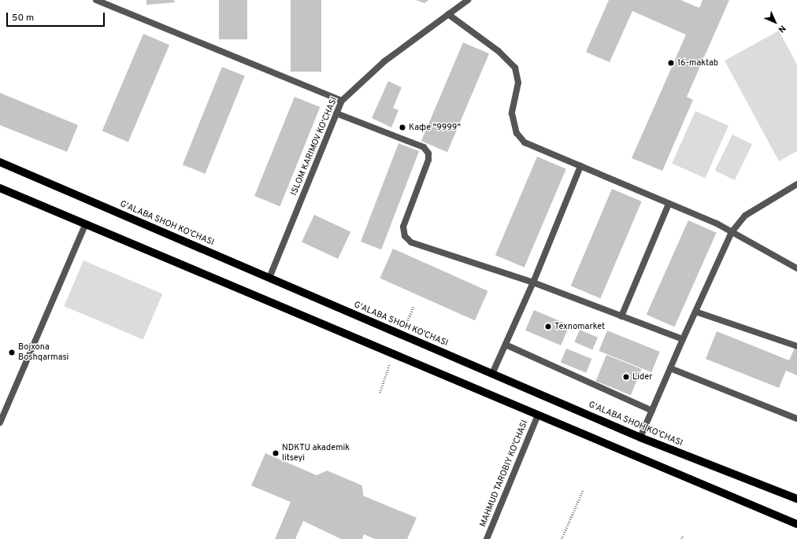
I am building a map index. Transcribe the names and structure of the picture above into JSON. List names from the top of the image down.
{
  "streets": {
    "main road": ["G'ALABA SHOH KO'CHASI"],
    "street": ["ISLOM KARIMOV KO‘CHASI", "MAHMUD TAROBIY KO'CHASI"]
  },
  "crossings": [
    ["ISLOM KARIMOV KO‘CHASI", "G'ALABA SHOH KO'CHASI"]
  ],
  "places": [
    "16-maktab",
    "Кафе \"9999\"",
    "Texnomarket",
    "Bojxona Boshqarmasi",
    "Lider",
    "NDKTU akademik litseyi"
  ],
  "scale_bar": "50 m",
  "north": "bottom right"
}
